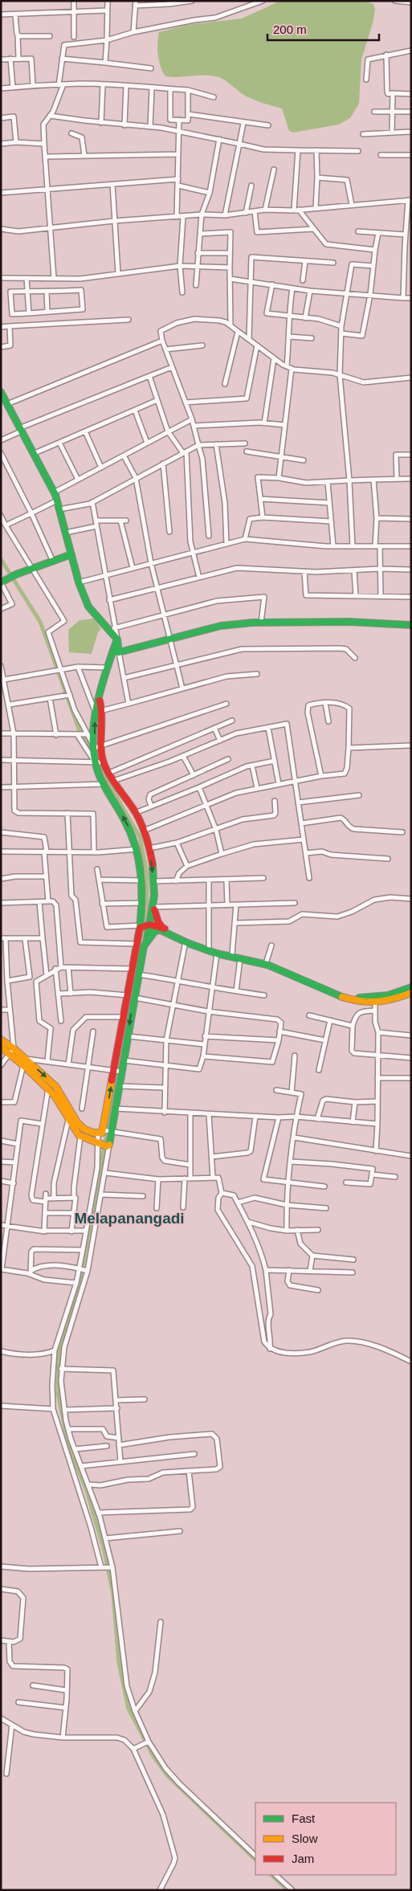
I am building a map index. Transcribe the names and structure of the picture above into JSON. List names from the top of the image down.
{
  "districts": ["Melapanangadi"],
  "legend": ["Fast", "Slow", "Jam"],
  "scale_bar": "200 m"
}
